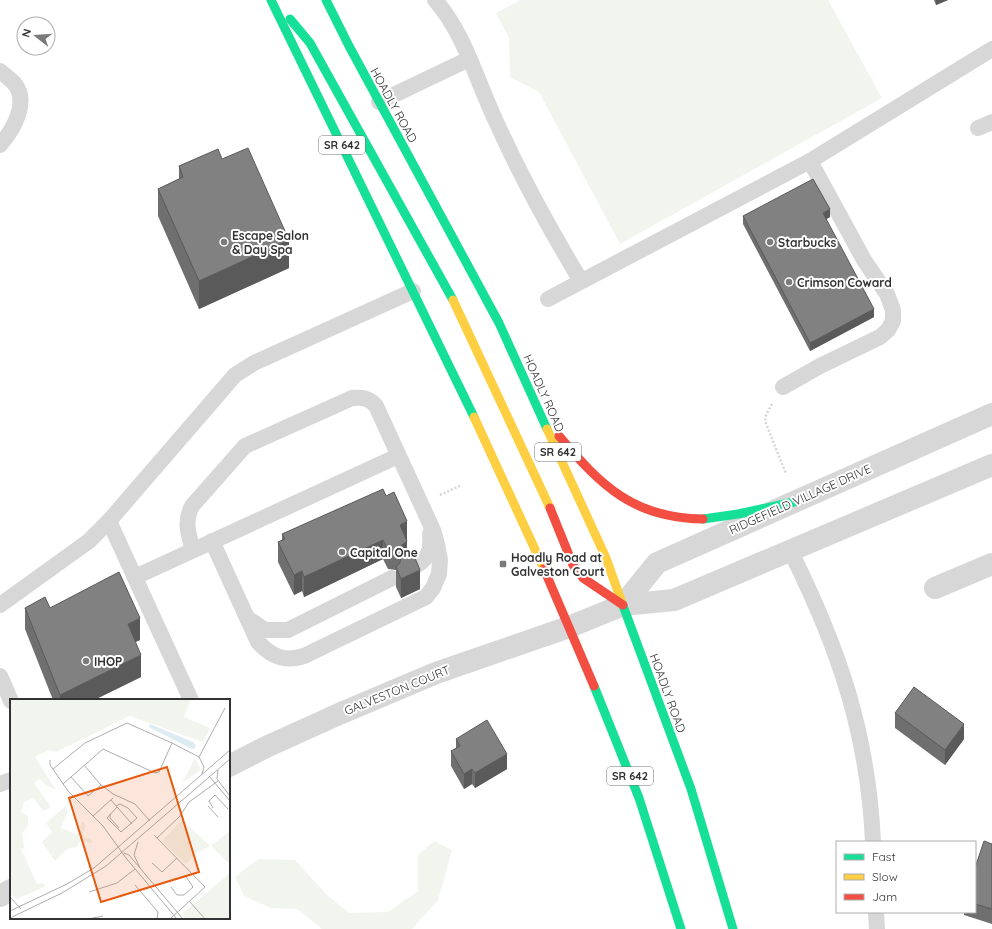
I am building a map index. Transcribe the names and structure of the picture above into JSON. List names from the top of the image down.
{
  "streets": {
    "main road": ["HOADLY ROAD", "SR 642"],
    "street": ["RIDGEFIELD VILLAGE DRIVE", "GALVESTON COURT"]
  },
  "crossings": [
    ["HOADLY ROAD", "RIDGEFIELD VILLAGE DRIVE"],
    ["SR 642", "RIDGEFIELD VILLAGE DRIVE"],
    ["SR 642", "GALVESTON COURT"],
    ["RIDGEFIELD VILLAGE DRIVE", "GALVESTON COURT"]
  ],
  "places": {
    "other": [
      "Escape Salon & Day Spa",
      "Starbucks",
      "Crimson Coward",
      "Capital One",
      "IHOP"
    ],
    "transit": ["Hoadly Road at Galveston Court"]
  },
  "legend": ["Fast", "Slow", "Jam"],
  "north": "left"
}
